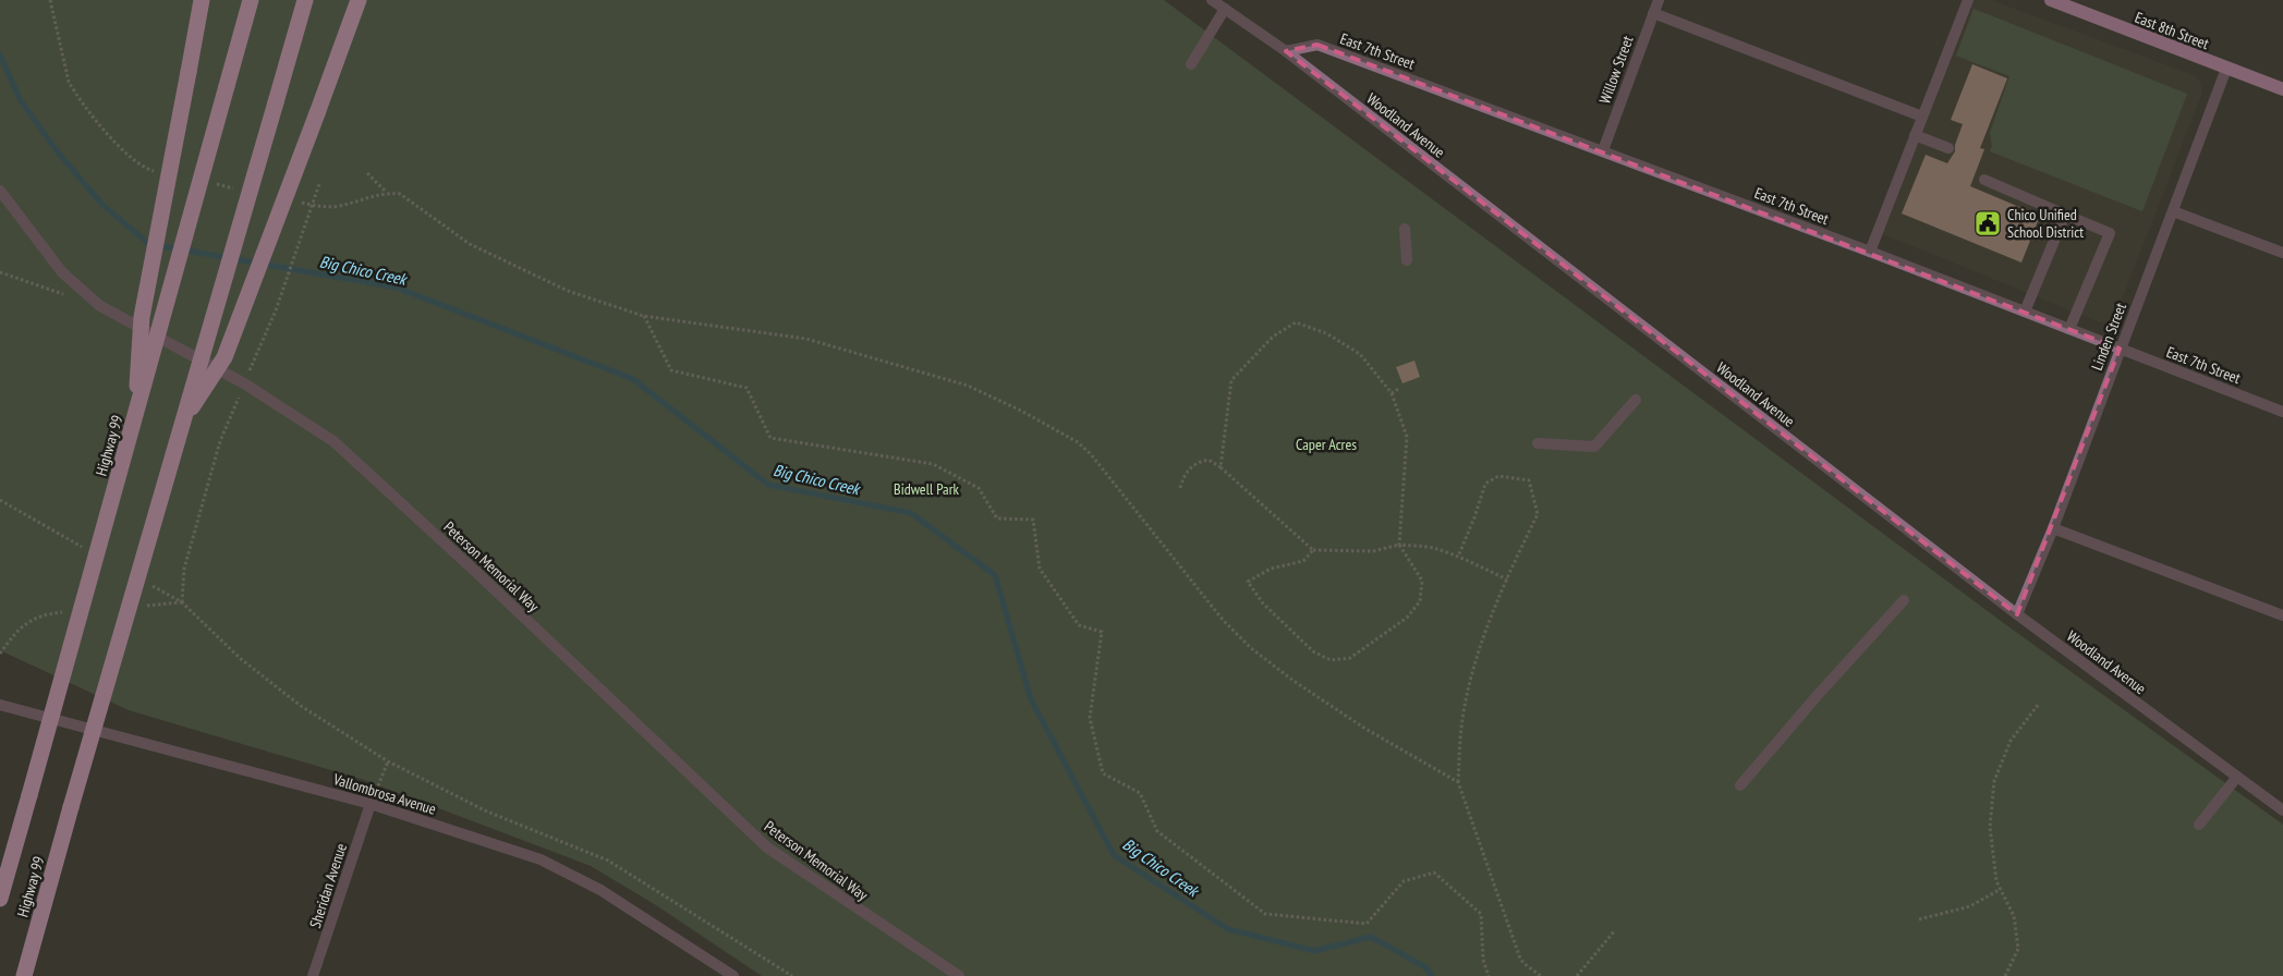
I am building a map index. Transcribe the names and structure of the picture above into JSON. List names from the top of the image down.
{
  "streets": {
    "highway": ["Highway 99"],
    "main road": ["East 8th Street"],
    "street": [
      "East 7th Street",
      "Willow Street",
      "Woodland Avenue",
      "Linden Street",
      "Peterson Memorial Way",
      "Vallombrosa Avenue",
      "Sheridan Avenue"
    ]
  },
  "crossings": [
    ["East 8th Street", "Linden Street"],
    ["East 7th Street", "Willow Street"],
    ["East 7th Street", "Woodland Avenue"],
    ["East 7th Street", "Linden Street"],
    ["Woodland Avenue", "Linden Street"],
    ["Vallombrosa Avenue", "Sheridan Avenue"]
  ],
  "water": ["Big Chico Creek"],
  "parks": ["Caper Acres", "Bidwell Park"],
  "places": {
    "public building": ["Chico Unified School District"]
  }
}
